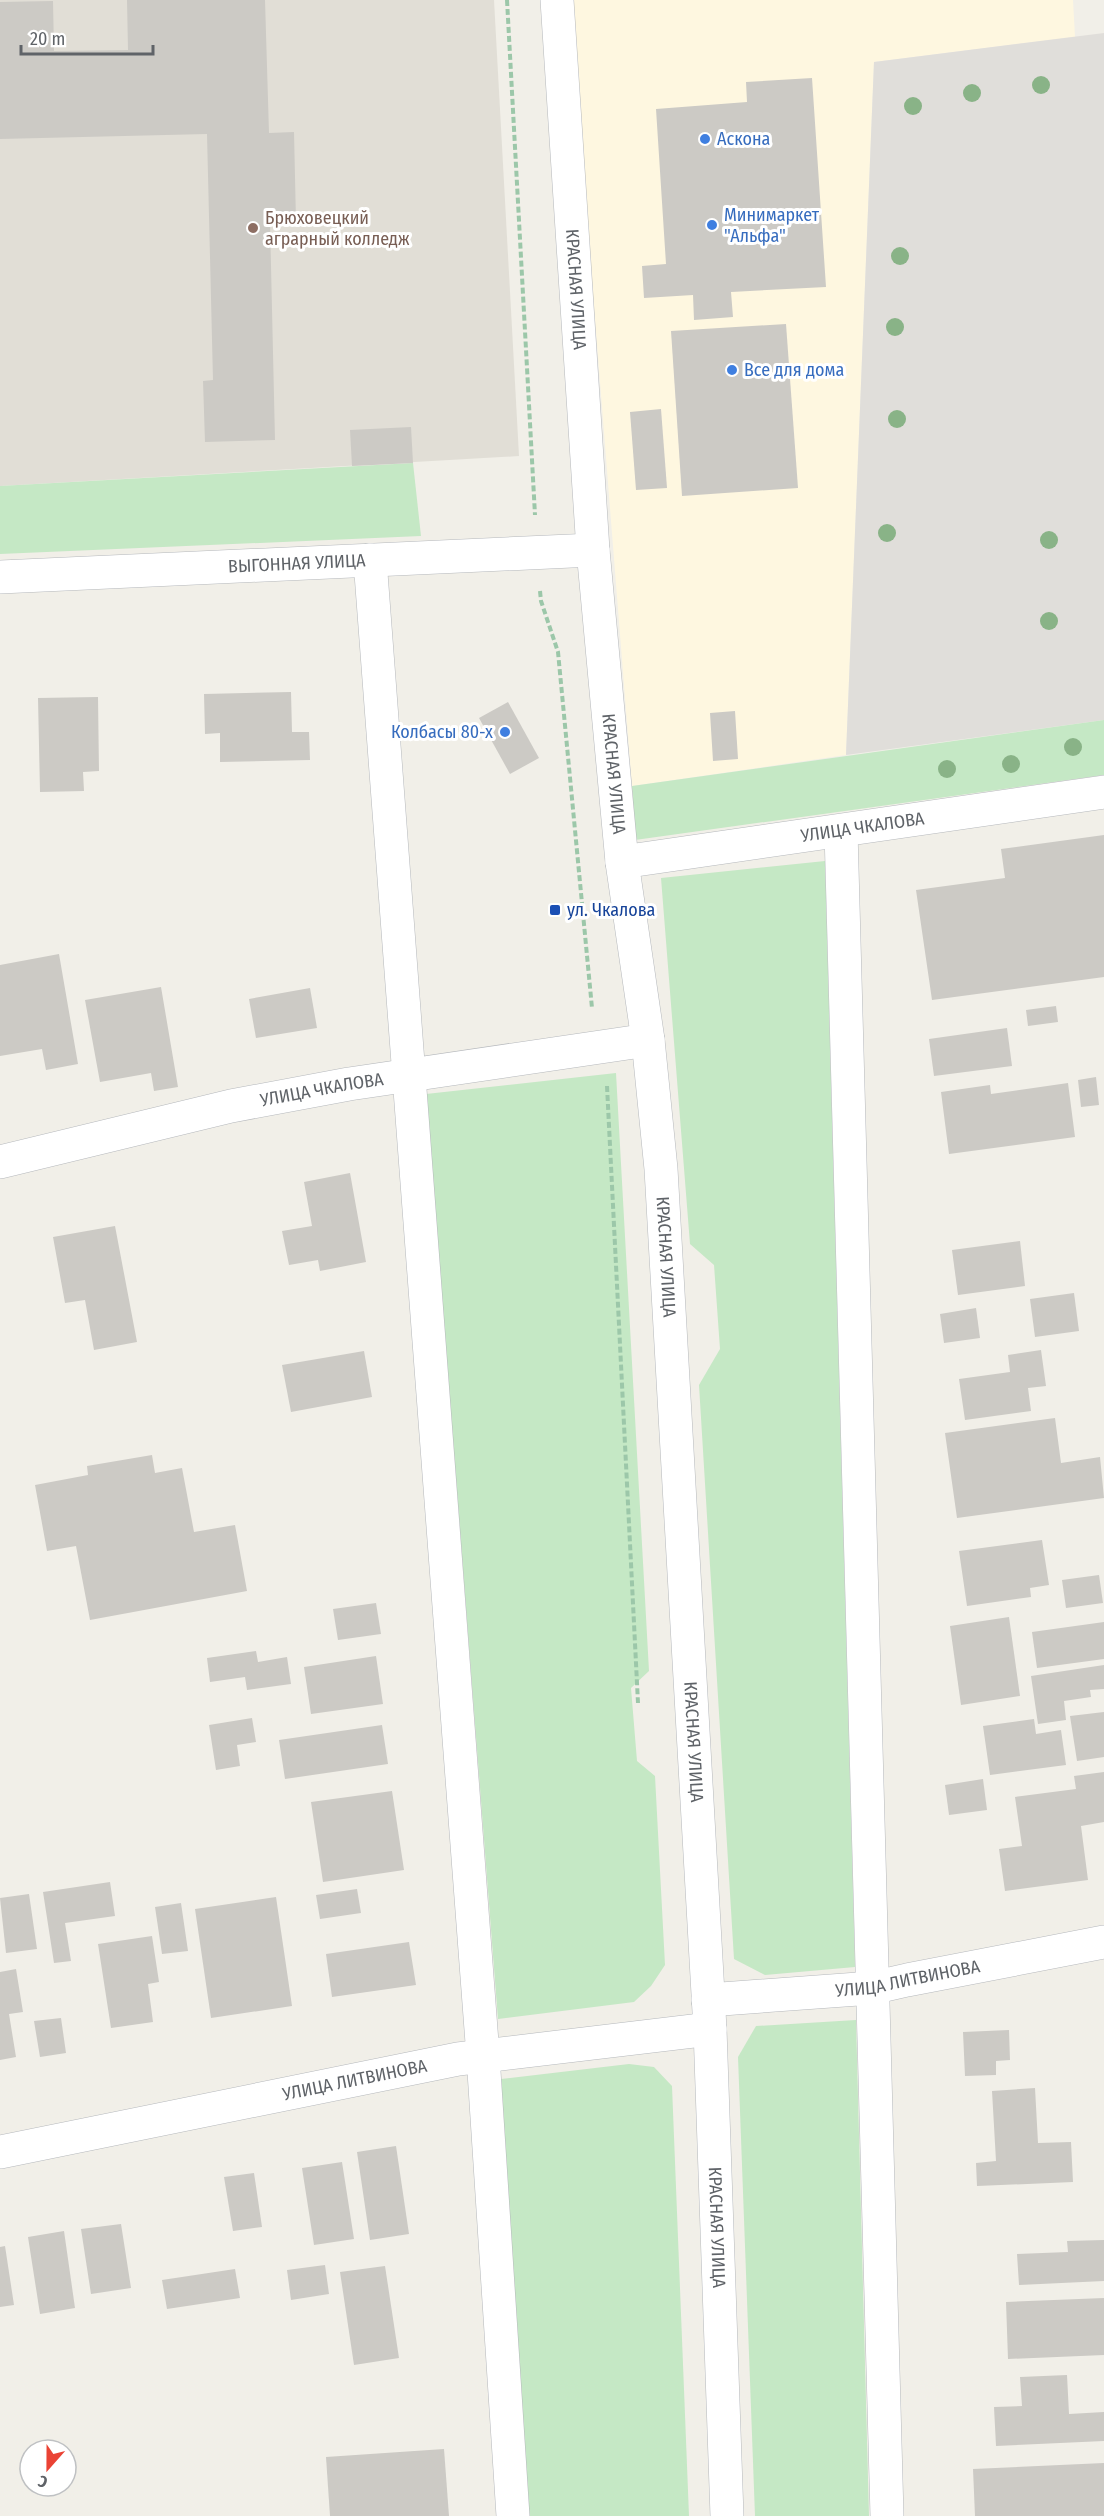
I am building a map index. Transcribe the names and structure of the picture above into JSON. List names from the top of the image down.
{
  "streets": {
    "street": [
      "КРАСНАЯ УЛИЦА",
      "ВЫГОННАЯ УЛИЦА",
      "УЛИЦА ЧКАЛОВА",
      "УЛИЦА ЛИТВИНОВА"
    ]
  },
  "crossings": [
    ["КРАСНАЯ УЛИЦА", "ВЫГОННАЯ УЛИЦА"],
    ["КРАСНАЯ УЛИЦА", "УЛИЦА ЧКАЛОВА"],
    ["КРАСНАЯ УЛИЦА", "УЛИЦА ЛИТВИНОВА"]
  ],
  "places": {
    "other": [
      "Аскона",
      "Минимаркет \"Альфа\"",
      "Брюховецкий аграрный колледж",
      "Все для дома",
      "Колбасы 80-х"
    ],
    "transit": ["ул. Чкалова"]
  },
  "scale_bar": "20 m",
  "north": "bottom"
}
